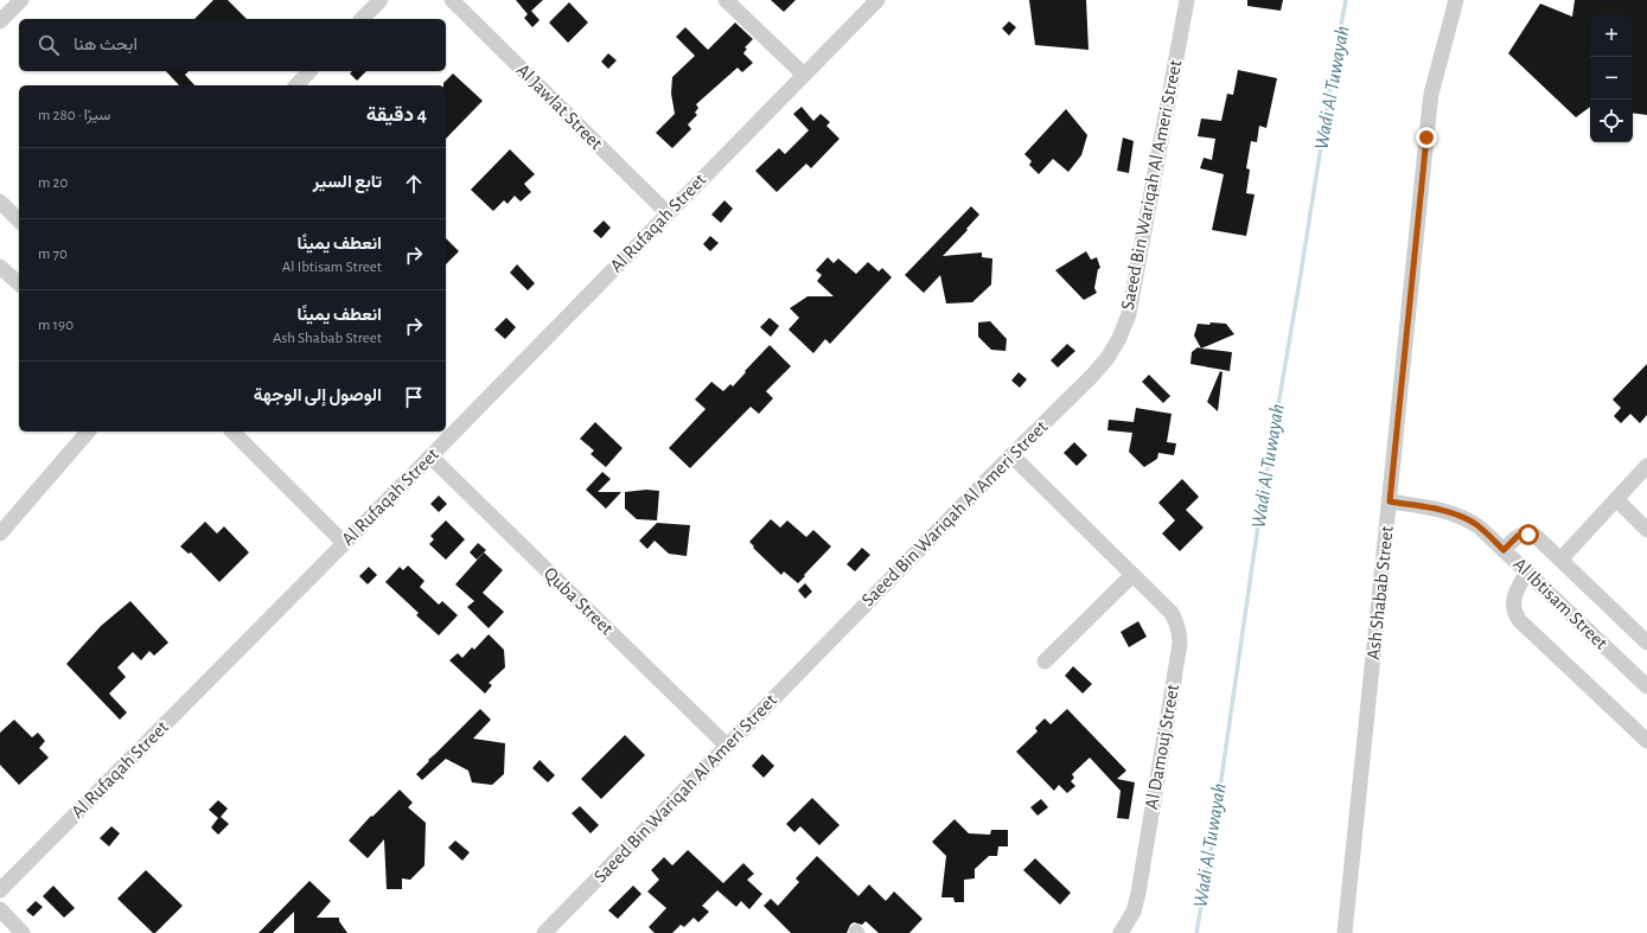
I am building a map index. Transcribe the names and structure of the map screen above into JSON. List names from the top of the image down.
{
  "streets": {
    "street": [
      "Al Jawlat Street",
      "Saeed Bin Wariqah Al Ameri Street",
      "Al Rufaqah Street",
      "Ash Shabab Street",
      "Quba Street",
      "Al Ibtisam Street",
      "Al Damouj Street"
    ]
  },
  "crossings": [
    ["Al Jawlat Street", "Al Rufaqah Street"],
    ["Saeed Bin Wariqah Al Ameri Street", "Quba Street"],
    ["Saeed Bin Wariqah Al Ameri Street", "Al Damouj Street"],
    ["Al Rufaqah Street", "Quba Street"],
    ["Ash Shabab Street", "Al Ibtisam Street"]
  ],
  "water": ["Wadi Al Tuwayah"],
  "page": {
    "map_buttons": ["+", "−"],
    "search": "ابحث هنا",
    "heading": ["4 دقيقة", "سيرًا · 280 m"],
    "list": [
      ["تابع السير", "20 m"],
      ["انعطف يمينًا", "Al Ibtisam Street", "70 m"],
      ["انعطف يمينًا", "Ash Shabab Street", "190 m"],
      "الوصول إلى الوجهة"
    ]
  }
}
